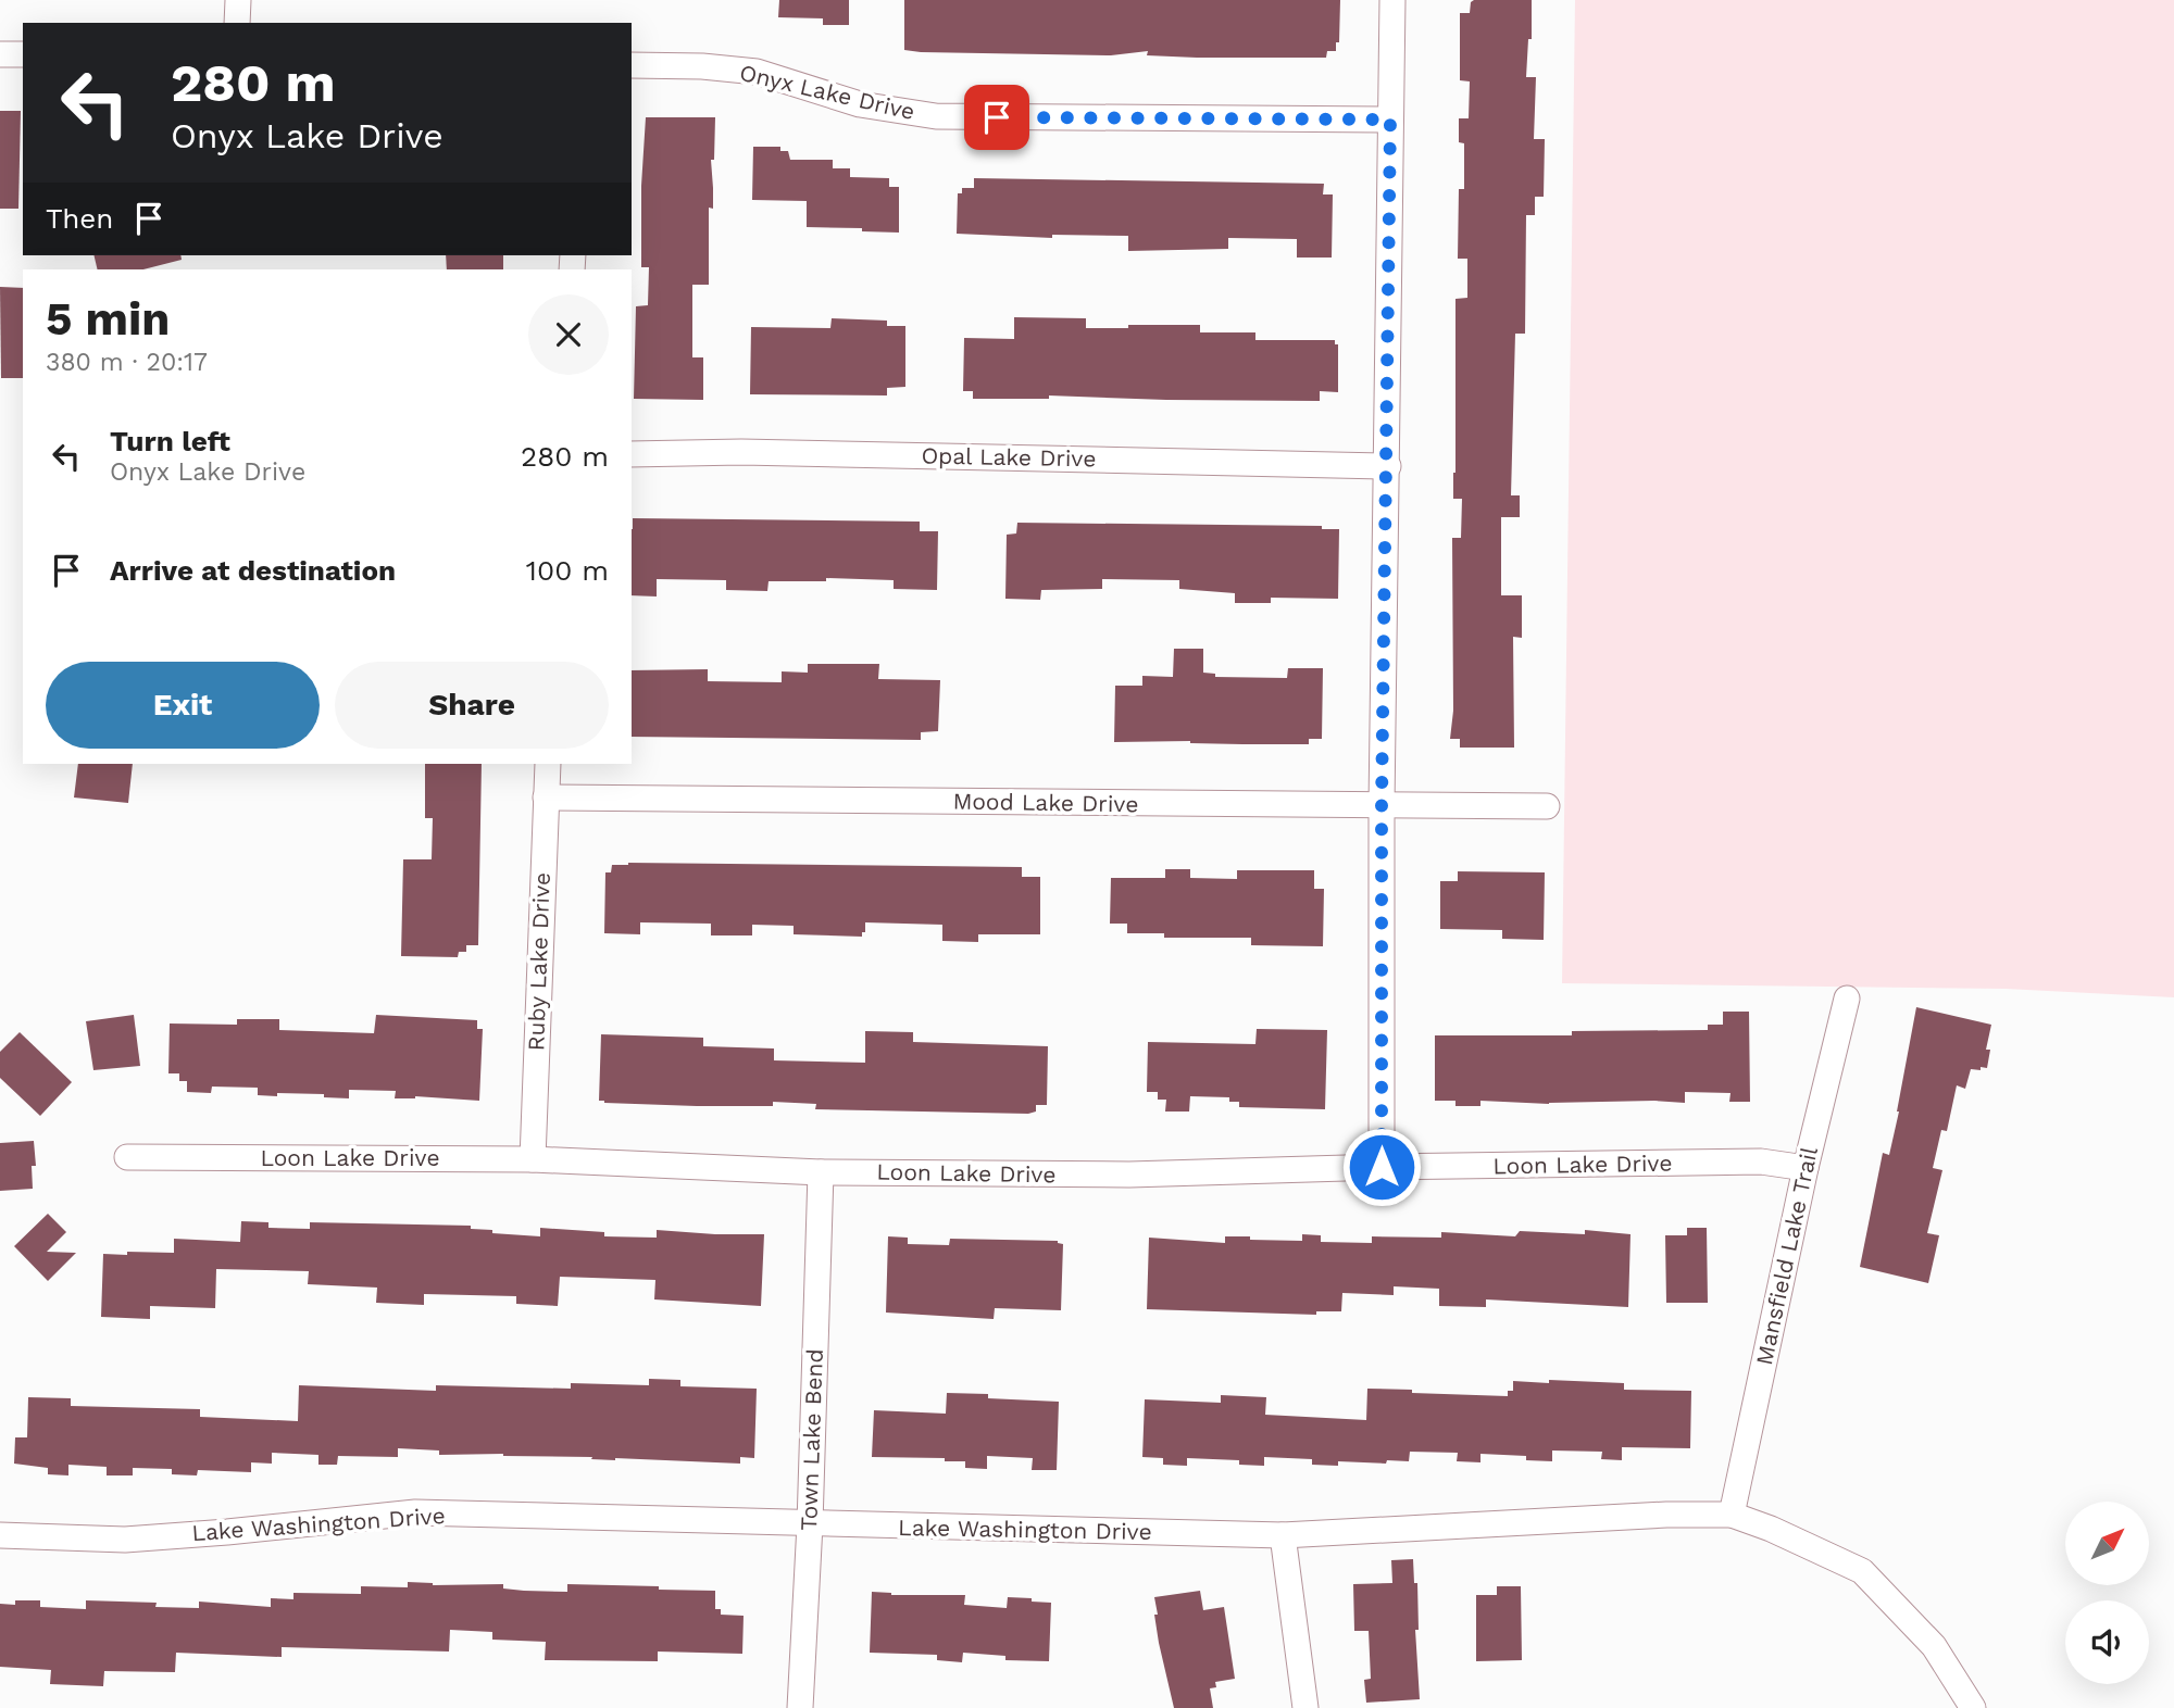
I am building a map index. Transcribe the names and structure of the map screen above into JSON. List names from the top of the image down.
{
  "streets": {
    "street": [
      "Onyx Lake Drive",
      "Opal Lake Drive",
      "Mood Lake Drive",
      "Ruby Lake Drive",
      "Loon Lake Drive",
      "Mansfield Lake Trail",
      "Town Lake Bend",
      "Lake Washington Drive"
    ]
  },
  "crossings": [
    ["Mood Lake Drive", "Ruby Lake Drive"],
    ["Ruby Lake Drive", "Loon Lake Drive"],
    ["Loon Lake Drive", "Mansfield Lake Trail"],
    ["Loon Lake Drive", "Town Lake Bend"],
    ["Mansfield Lake Trail", "Lake Washington Drive"],
    ["Town Lake Bend", "Lake Washington Drive"]
  ],
  "north": "top right",
  "page": {
    "turn": ["280 m", "Onyx Lake Drive"],
    "then": "Then",
    "heading": ["5 min", "380 m · 20:17"],
    "list": [
      {
        "name": "Turn left",
        "note": "Onyx Lake Drive",
        "value": "280 m"
      },
      {
        "name": "Arrive at destination",
        "value": "100 m"
      }
    ],
    "buttons": ["Exit", "Share"]
  }
}
